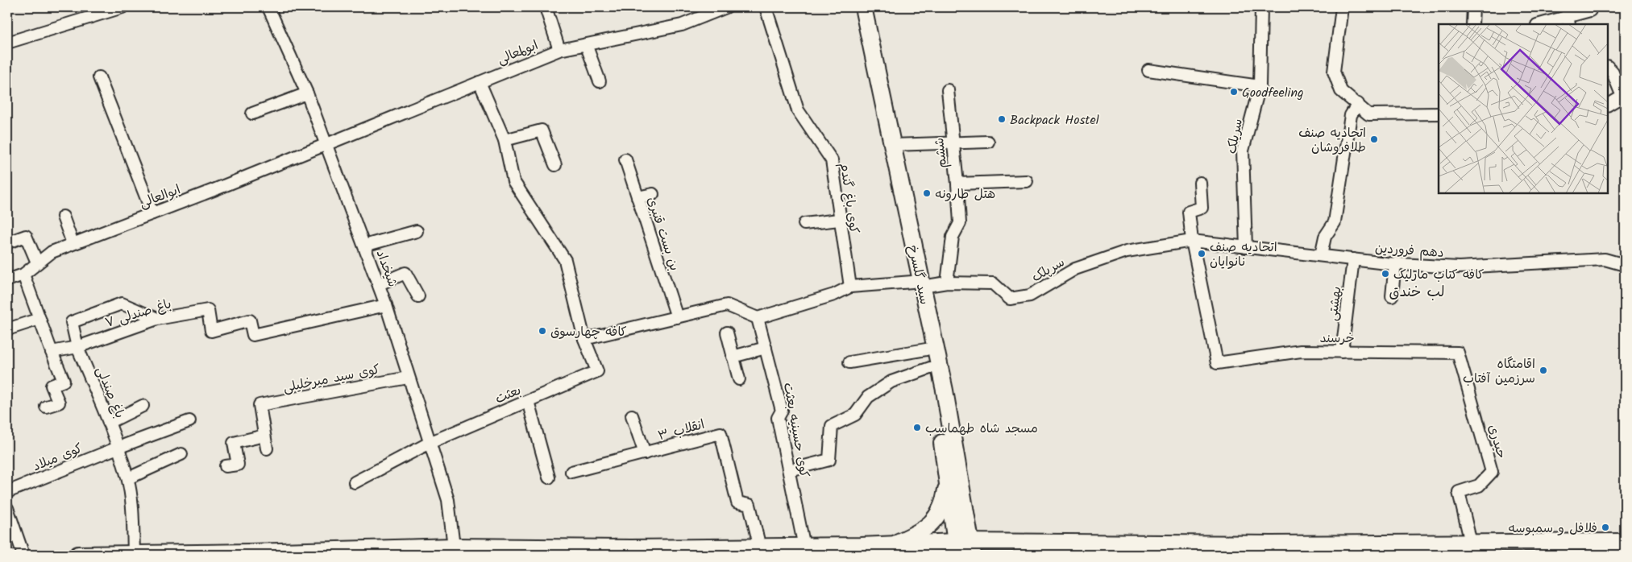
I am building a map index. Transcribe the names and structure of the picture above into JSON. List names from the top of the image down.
{
  "streets": {
    "main road": ["سید گلسرخ"],
    "street": [
      "ابولمعالی",
      "سریلک",
      "ششم",
      "ابوالعالی",
      "کوی باغ گندم",
      "بن بست قنبری",
      "دهم فروردین",
      "شیخداد",
      "سرپلک",
      "بهشتی",
      "باغ صندلی ۷",
      "خرسند",
      "کوی سید میرخلیلی",
      "باغ صندلی",
      "بعثت",
      "انقلاب ۳",
      "کوی حسینیه بعثت",
      "حیدری",
      "کوی میلاد"
    ]
  },
  "crossings": [
    ["ابولمعالی", "ابوالعالی"],
    ["ابولمعالی", "شیخداد"],
    ["سریلک", "دهم فروردین"],
    ["ششم", "سرپلک"],
    ["ابوالعالی", "شیخداد"],
    ["کوی باغ گندم", "سرپلک"],
    ["دهم فروردین", "سرپلک"],
    ["دهم فروردین", "بهشتی"],
    ["دهم فروردین", "خرسند"],
    ["شیخداد", "باغ صندلی ۷"],
    ["شیخداد", "کوی سید میرخلیلی"],
    ["شیخداد", "بعثت"],
    ["سرپلک", "سید گلسرخ"],
    ["سرپلک", "خرسند"],
    ["بهشتی", "خرسند"],
    ["باغ صندلی ۷", "باغ صندلی"],
    ["خرسند", "حیدری"],
    ["باغ صندلی", "کوی میلاد"]
  ],
  "districts": ["لب خندق"],
  "places": [
    "Goodfeeling",
    "Backpack Hostel",
    "اتحادیه صنف طلافروشان",
    "هتل طارونه",
    "اتحادیه صنف نانوایان",
    "کافه کتاب مارلیک",
    "کافه چهارسوق",
    "اقامتگاه سرزمین آفتاب",
    "مسجد شاه طهماسب",
    "فلافل و سمبوسه"
  ]
}
